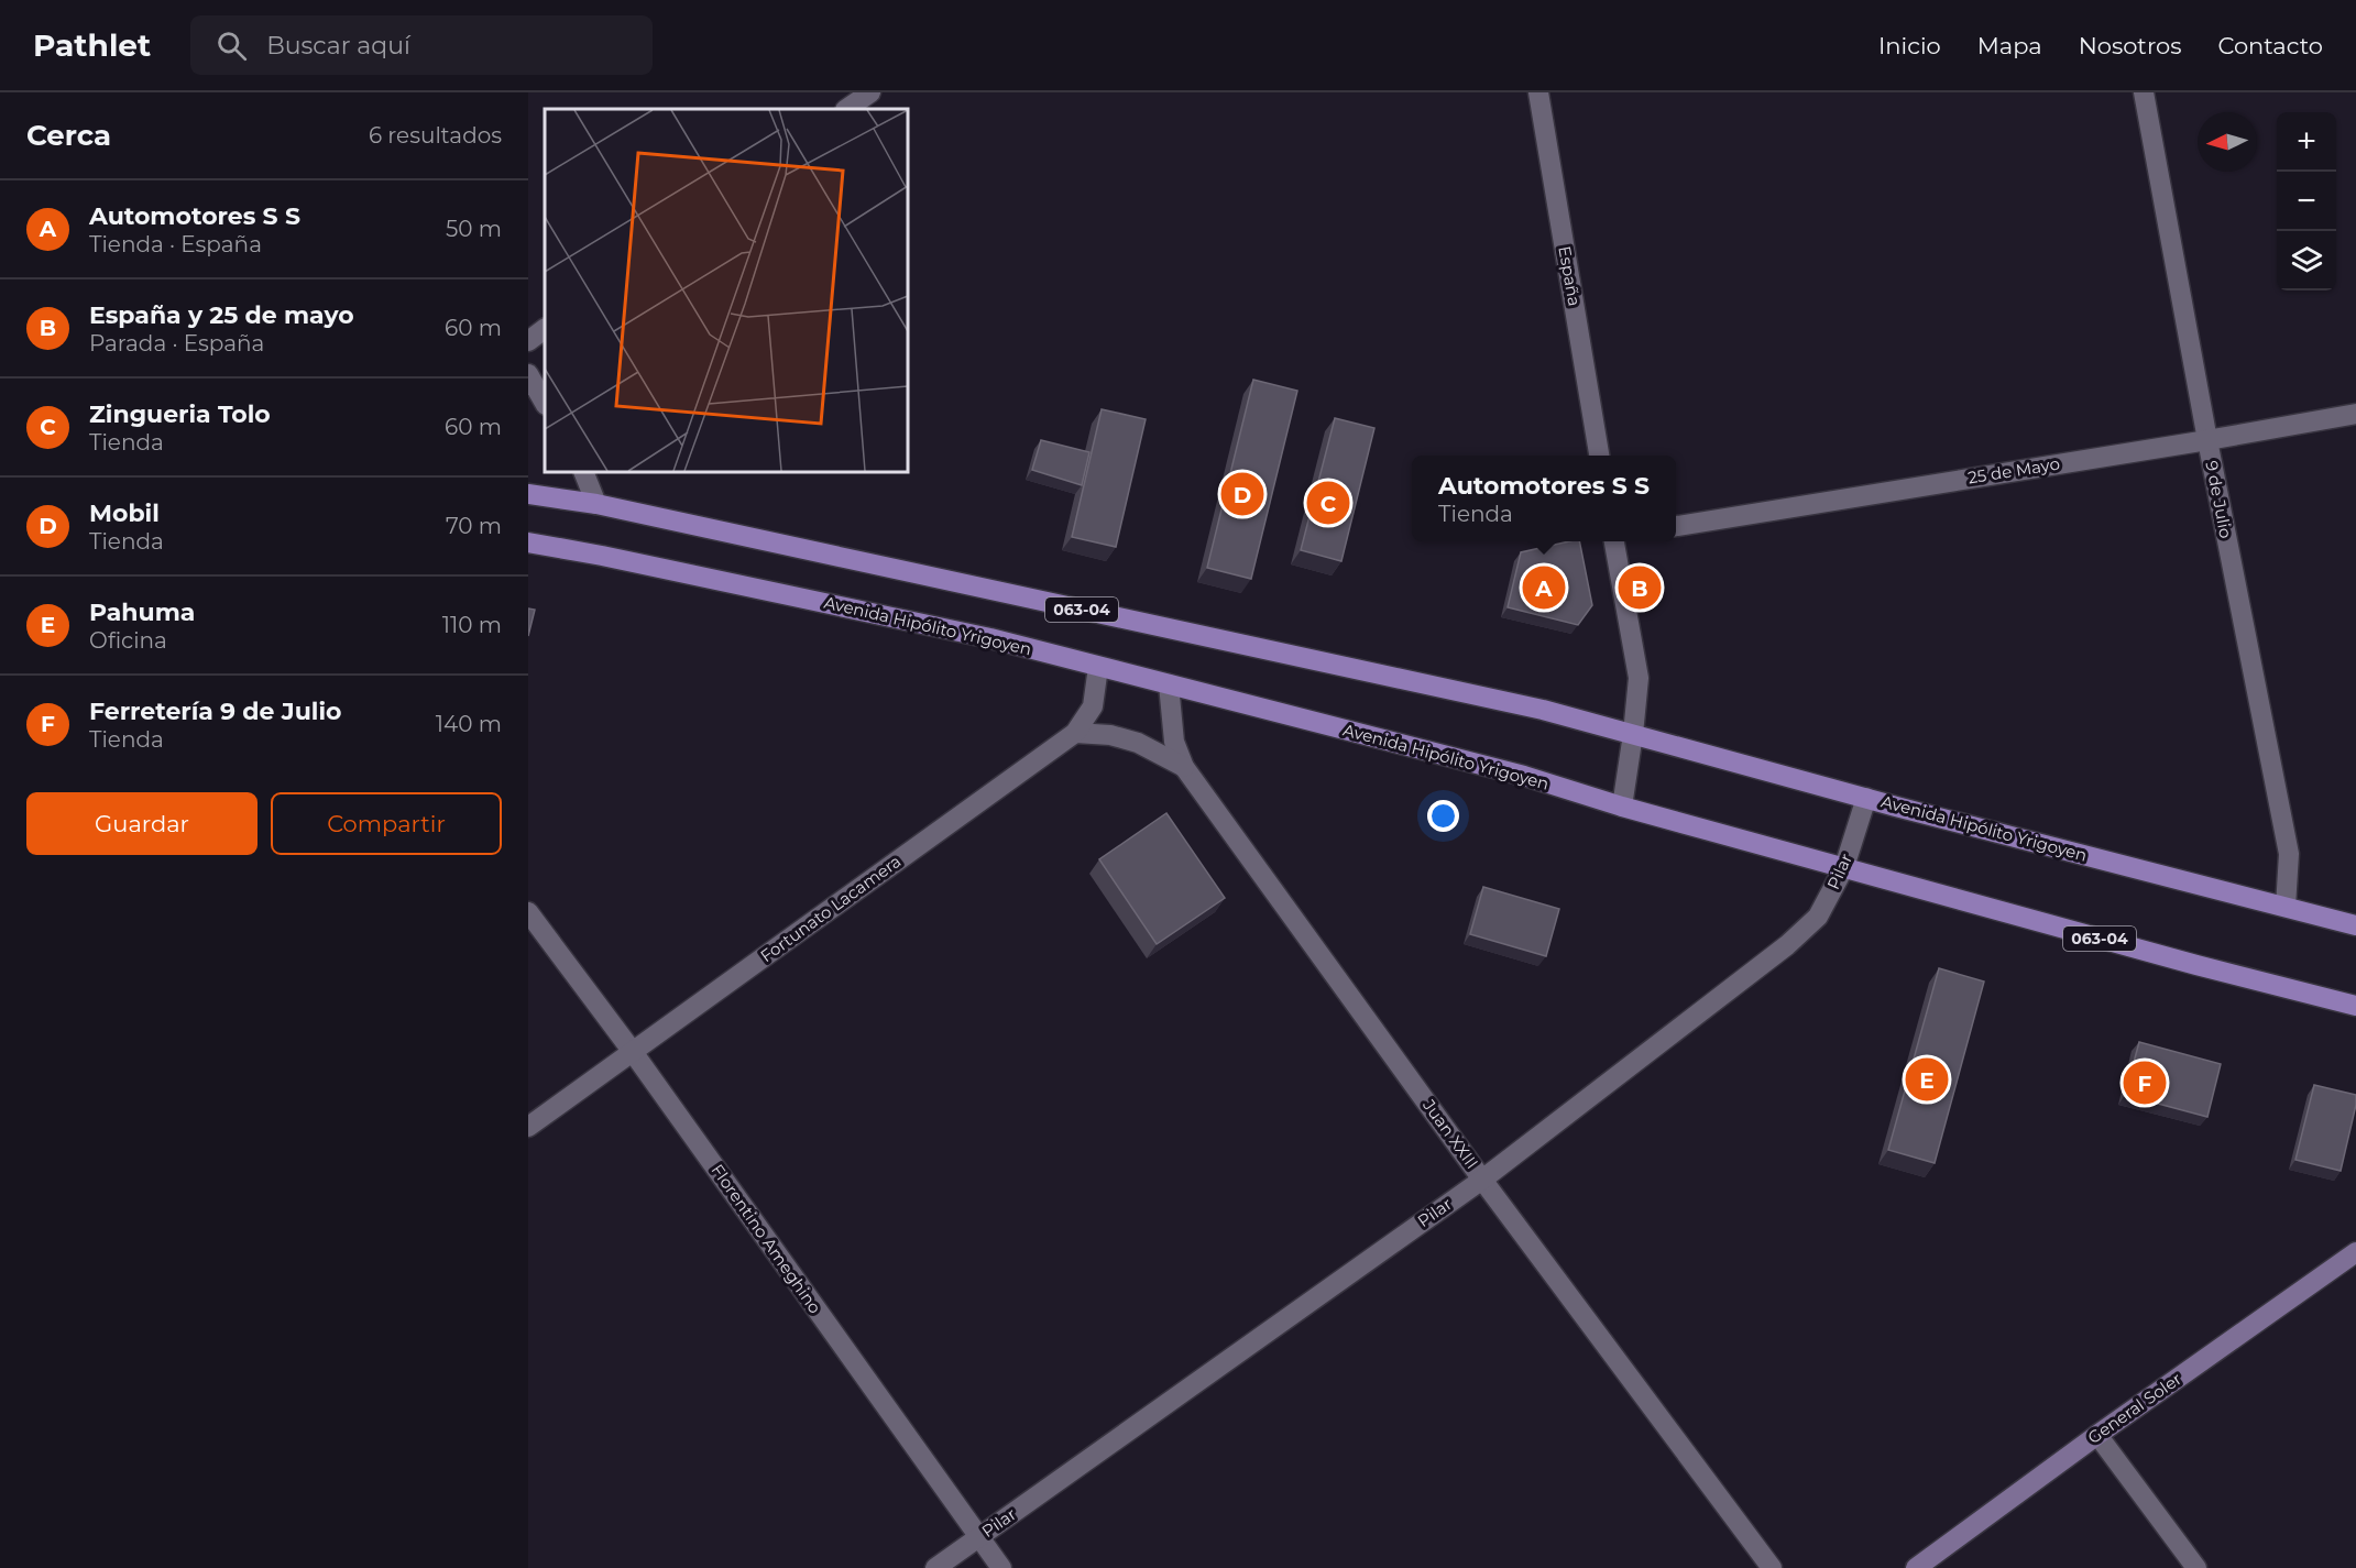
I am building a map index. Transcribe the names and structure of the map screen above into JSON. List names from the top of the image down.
{
  "streets": {
    "main road": ["063-04", "Avenida Hipólito Yrigoyen"],
    "street": [
      "España",
      "25 de Mayo",
      "9 de Julio",
      "Pilar",
      "Fortunato Lacamera",
      "Juan XXIII",
      "Florentino Ameghino",
      "General Soler"
    ]
  },
  "crossings": [
    ["25 de Mayo", "9 de Julio"],
    ["9 de Julio", "Avenida Hipólito Yrigoyen"],
    ["Avenida Hipólito Yrigoyen", "Pilar"],
    ["Avenida Hipólito Yrigoyen", "Fortunato Lacamera"],
    ["Avenida Hipólito Yrigoyen", "Juan XXIII"],
    ["Pilar", "Juan XXIII"],
    ["Pilar", "Florentino Ameghino"],
    ["Fortunato Lacamera", "Florentino Ameghino"]
  ],
  "north": "left",
  "page": {
    "header": "Pathlet",
    "search": "Buscar aquí",
    "nav": [
      "Inicio",
      "Mapa",
      "Nosotros",
      "Contacto"
    ],
    "heading": ["Cerca", "6 resultados"],
    "map_buttons": ["+", "−"],
    "list": [
      {
        "mark": "A",
        "name": "Automotores S S",
        "note": "Tienda · España",
        "value": "50 m"
      },
      {
        "mark": "B",
        "name": "España y 25 de mayo",
        "note": "Parada · España",
        "value": "60 m"
      },
      {
        "mark": "C",
        "name": "Zingueria Tolo",
        "note": "Tienda",
        "value": "60 m"
      },
      {
        "mark": "D",
        "name": "Mobil",
        "note": "Tienda",
        "value": "70 m"
      },
      {
        "mark": "E",
        "name": "Pahuma",
        "note": "Oficina",
        "value": "110 m"
      },
      {
        "mark": "F",
        "name": "Ferretería 9 de Julio",
        "note": "Tienda",
        "value": "140 m"
      }
    ],
    "popup": ["Automotores S S", "Tienda"],
    "pins": [
      "D",
      "C",
      "A",
      "B",
      "E",
      "F"
    ],
    "buttons": ["Guardar", "Compartir"]
  }
}
